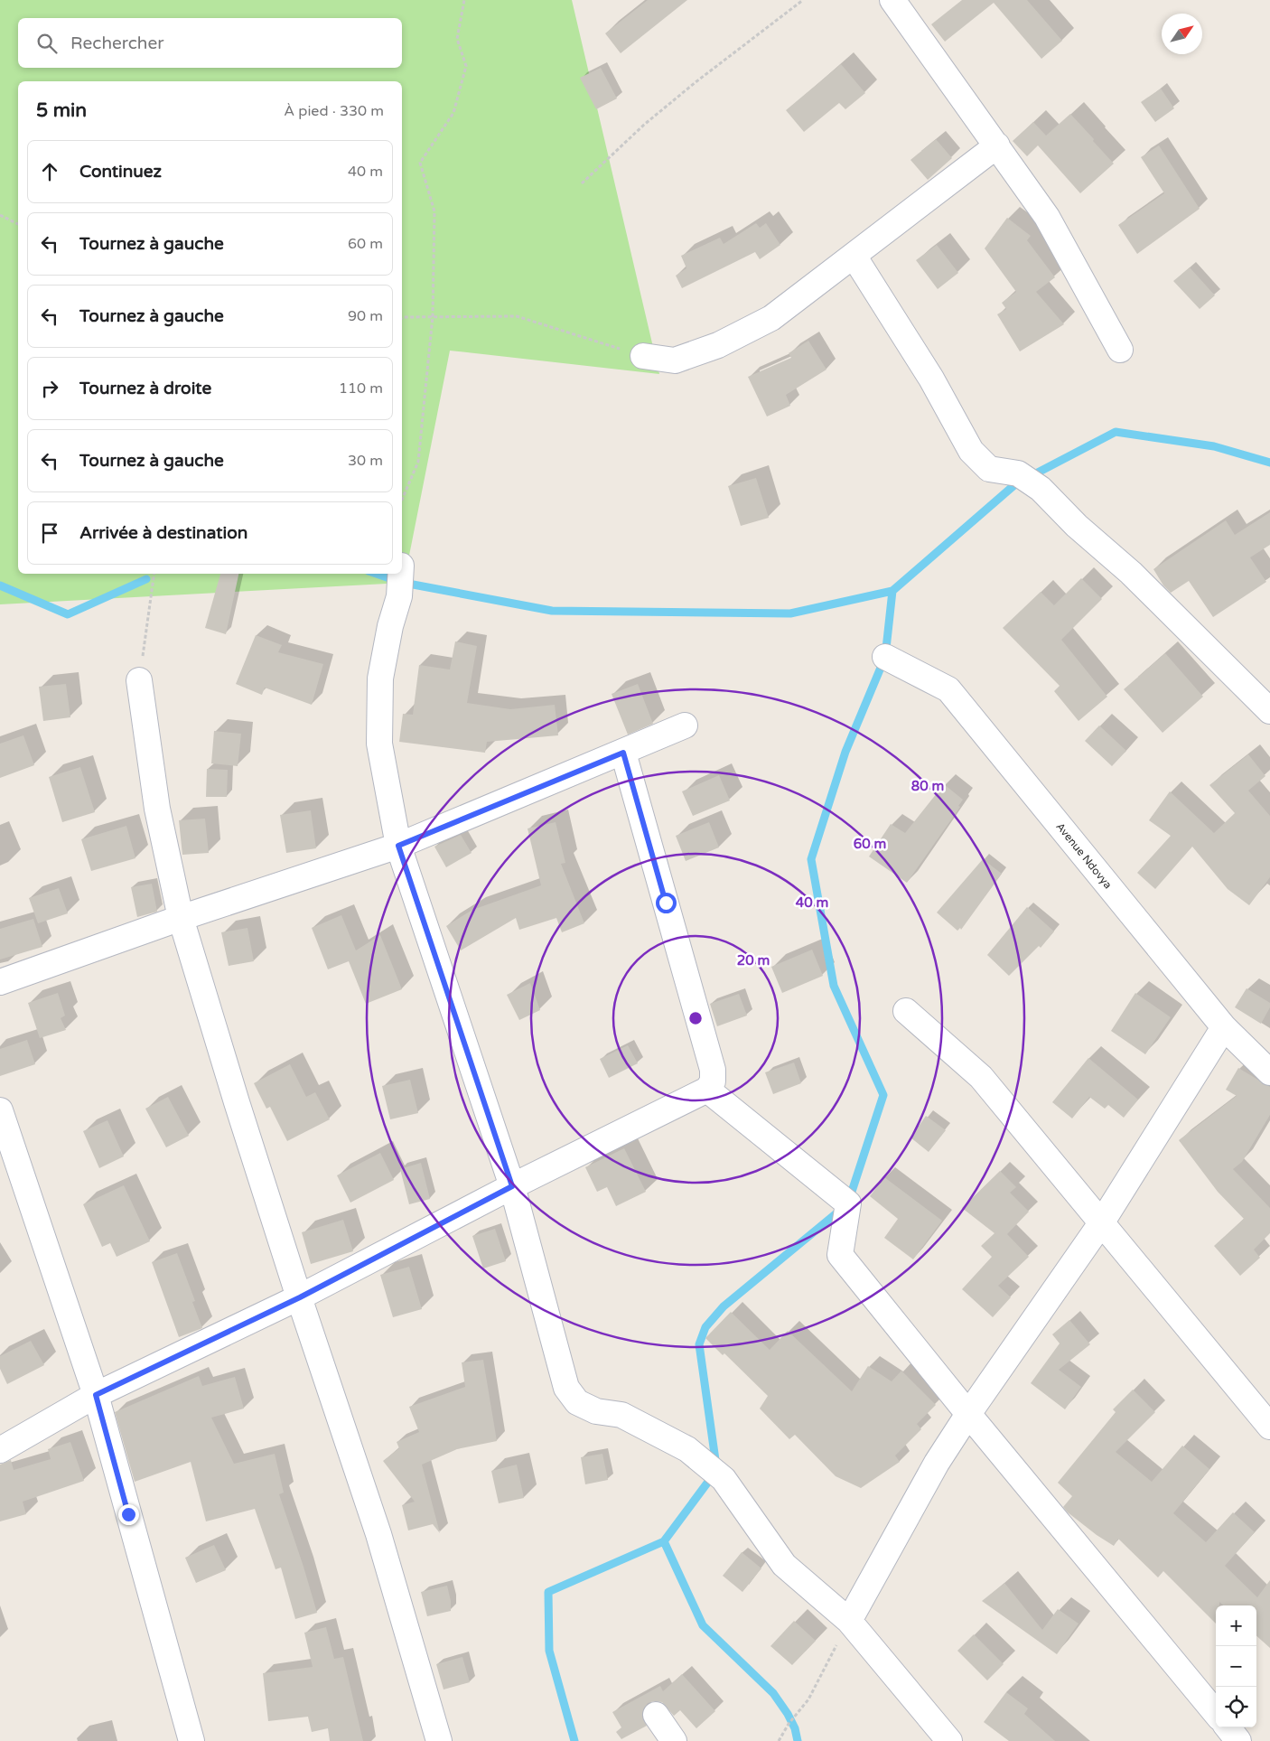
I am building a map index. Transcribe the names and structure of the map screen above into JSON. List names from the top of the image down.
{
  "streets": {
    "street": ["Avenue Ndovya"]
  },
  "north": "top right",
  "page": {
    "search": "Rechercher",
    "heading": ["5 min", "À pied · 330 m"],
    "list": [
      ["Continuez", "40 m"],
      ["Tournez à gauche", "60 m"],
      ["Tournez à gauche", "90 m"],
      ["Tournez à droite", "110 m"],
      ["Tournez à gauche", "30 m"],
      "Arrivée à destination"
    ],
    "map_buttons": ["+", "−"]
  },
  "rings": [
    "80 m",
    "60 m",
    "40 m",
    "20 m"
  ]
}
